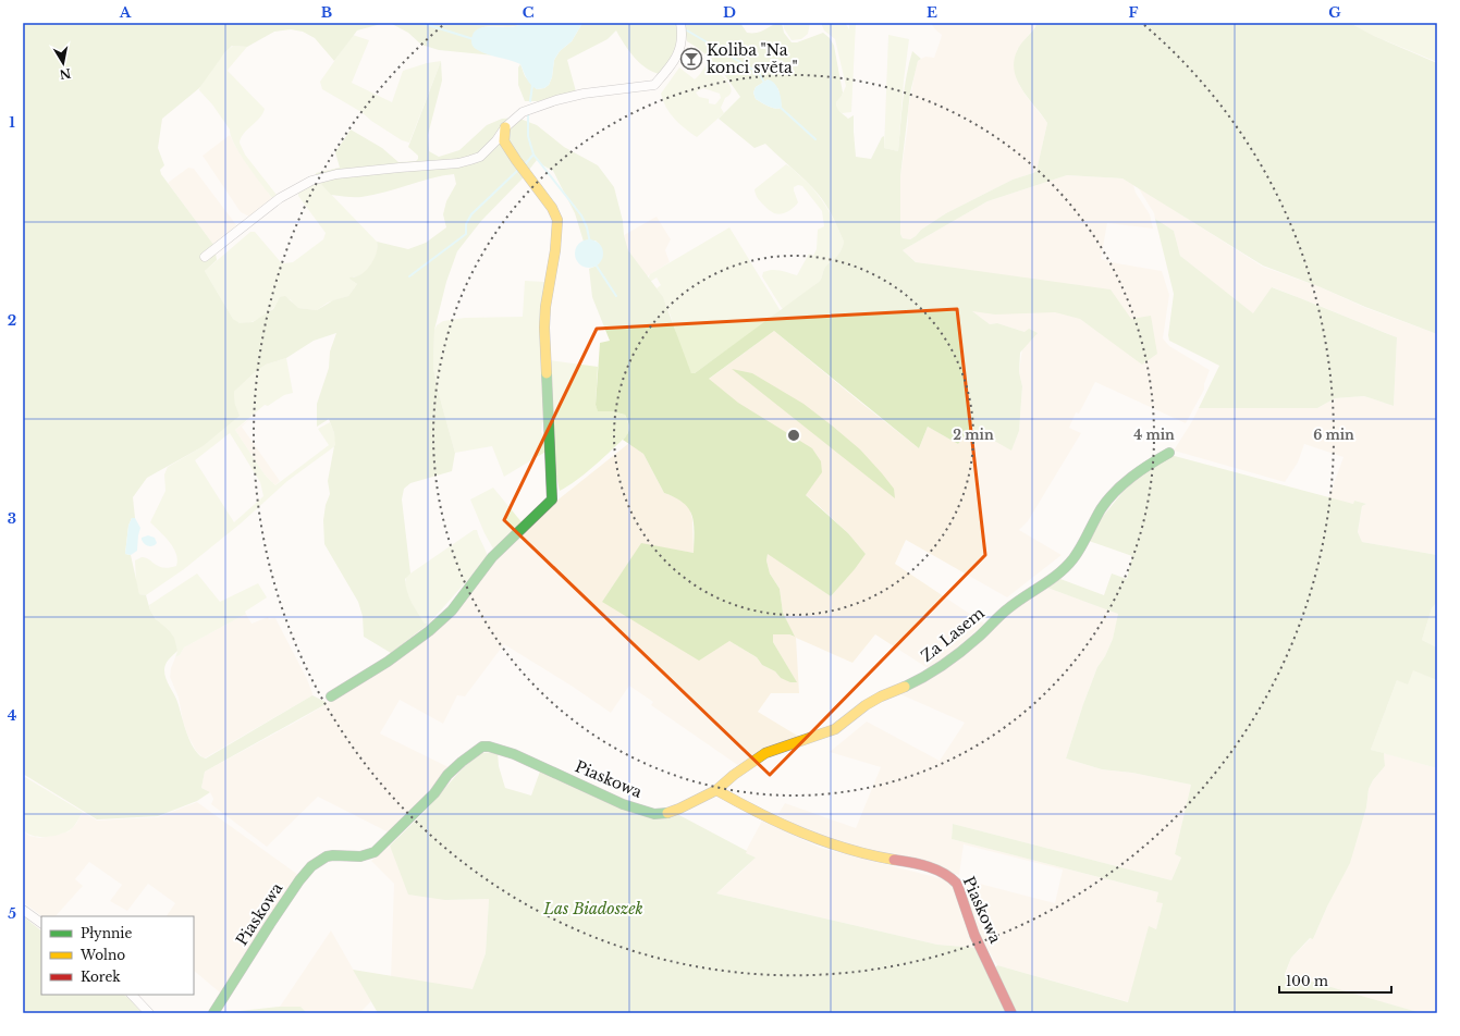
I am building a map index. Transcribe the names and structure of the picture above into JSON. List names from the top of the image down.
{
  "streets": {
    "street": ["Za Lasem", "Piaskowa"]
  },
  "crossings": [
    ["Za Lasem", "Piaskowa"]
  ],
  "parks": ["Las Biadoszek"],
  "places": {
    "bar": ["Koliba \"Na konci světa\""]
  },
  "legend": ["Płynnie", "Wolno", "Korek"],
  "scale_bar": "100 m",
  "north": "bottom",
  "grid": {
    "columns": [
      "A",
      "B",
      "C",
      "D",
      "E",
      "F",
      "G"
    ],
    "rows": [
      "1",
      "2",
      "3",
      "4",
      "5"
    ]
  },
  "rings": ["2 min", "4 min", "6 min"]
}
